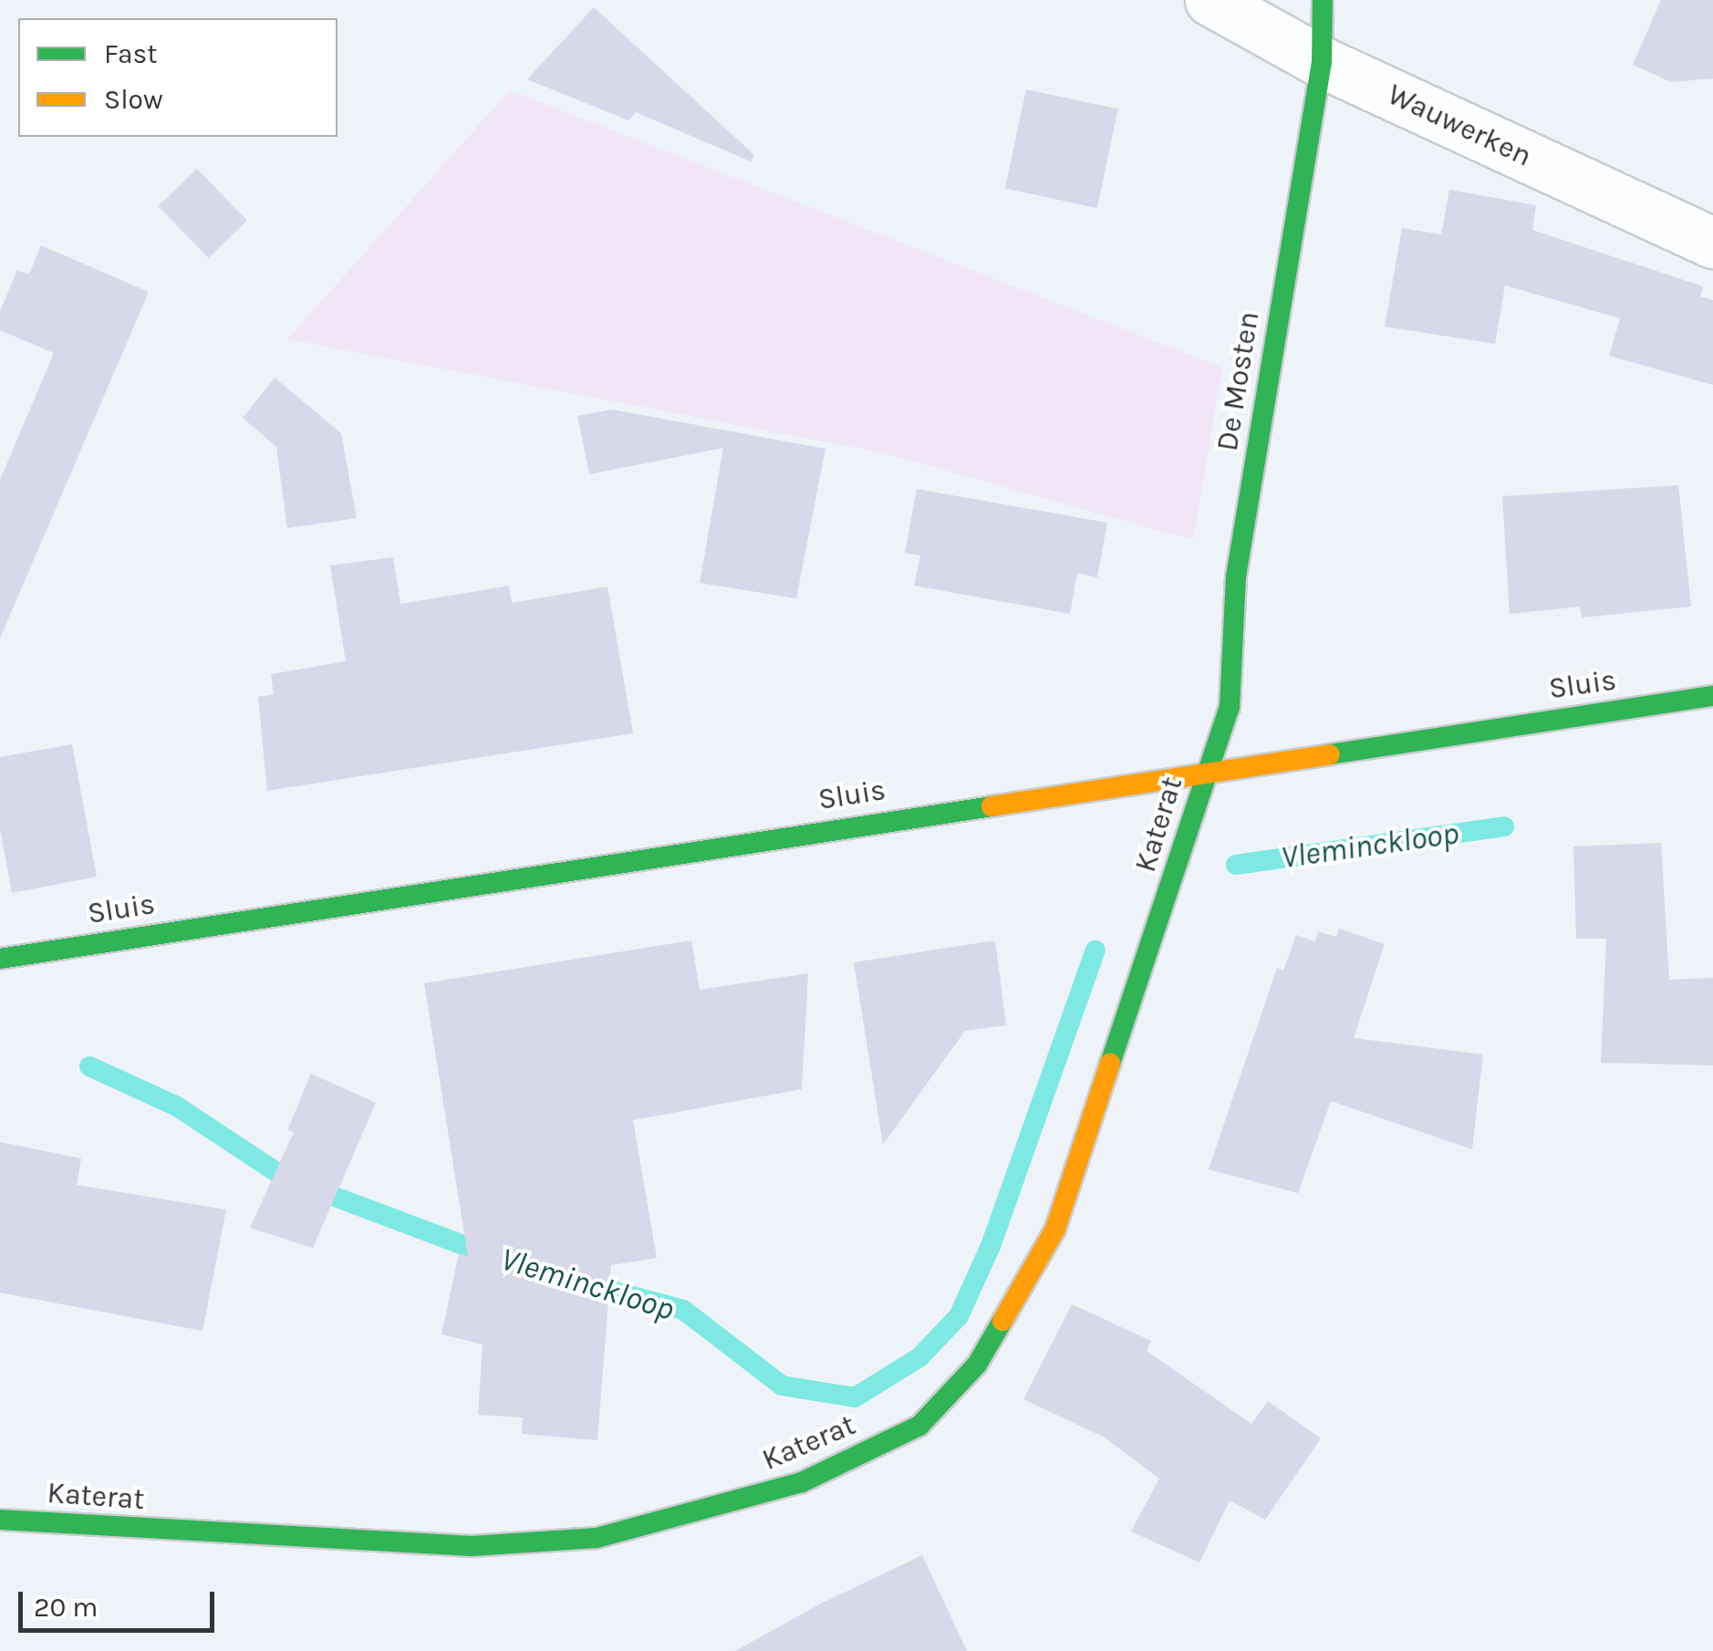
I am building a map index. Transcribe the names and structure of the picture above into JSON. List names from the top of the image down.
{
  "streets": {
    "street": [
      "Wauwerken",
      "De Mosten",
      "Sluis",
      "Katerat"
    ]
  },
  "crossings": [
    ["Wauwerken", "De Mosten"],
    ["De Mosten", "Sluis"],
    ["De Mosten", "Katerat"],
    ["Sluis", "Katerat"]
  ],
  "water": ["Vleminckloop"],
  "legend": ["Fast", "Slow"],
  "scale_bar": "20 m"
}
